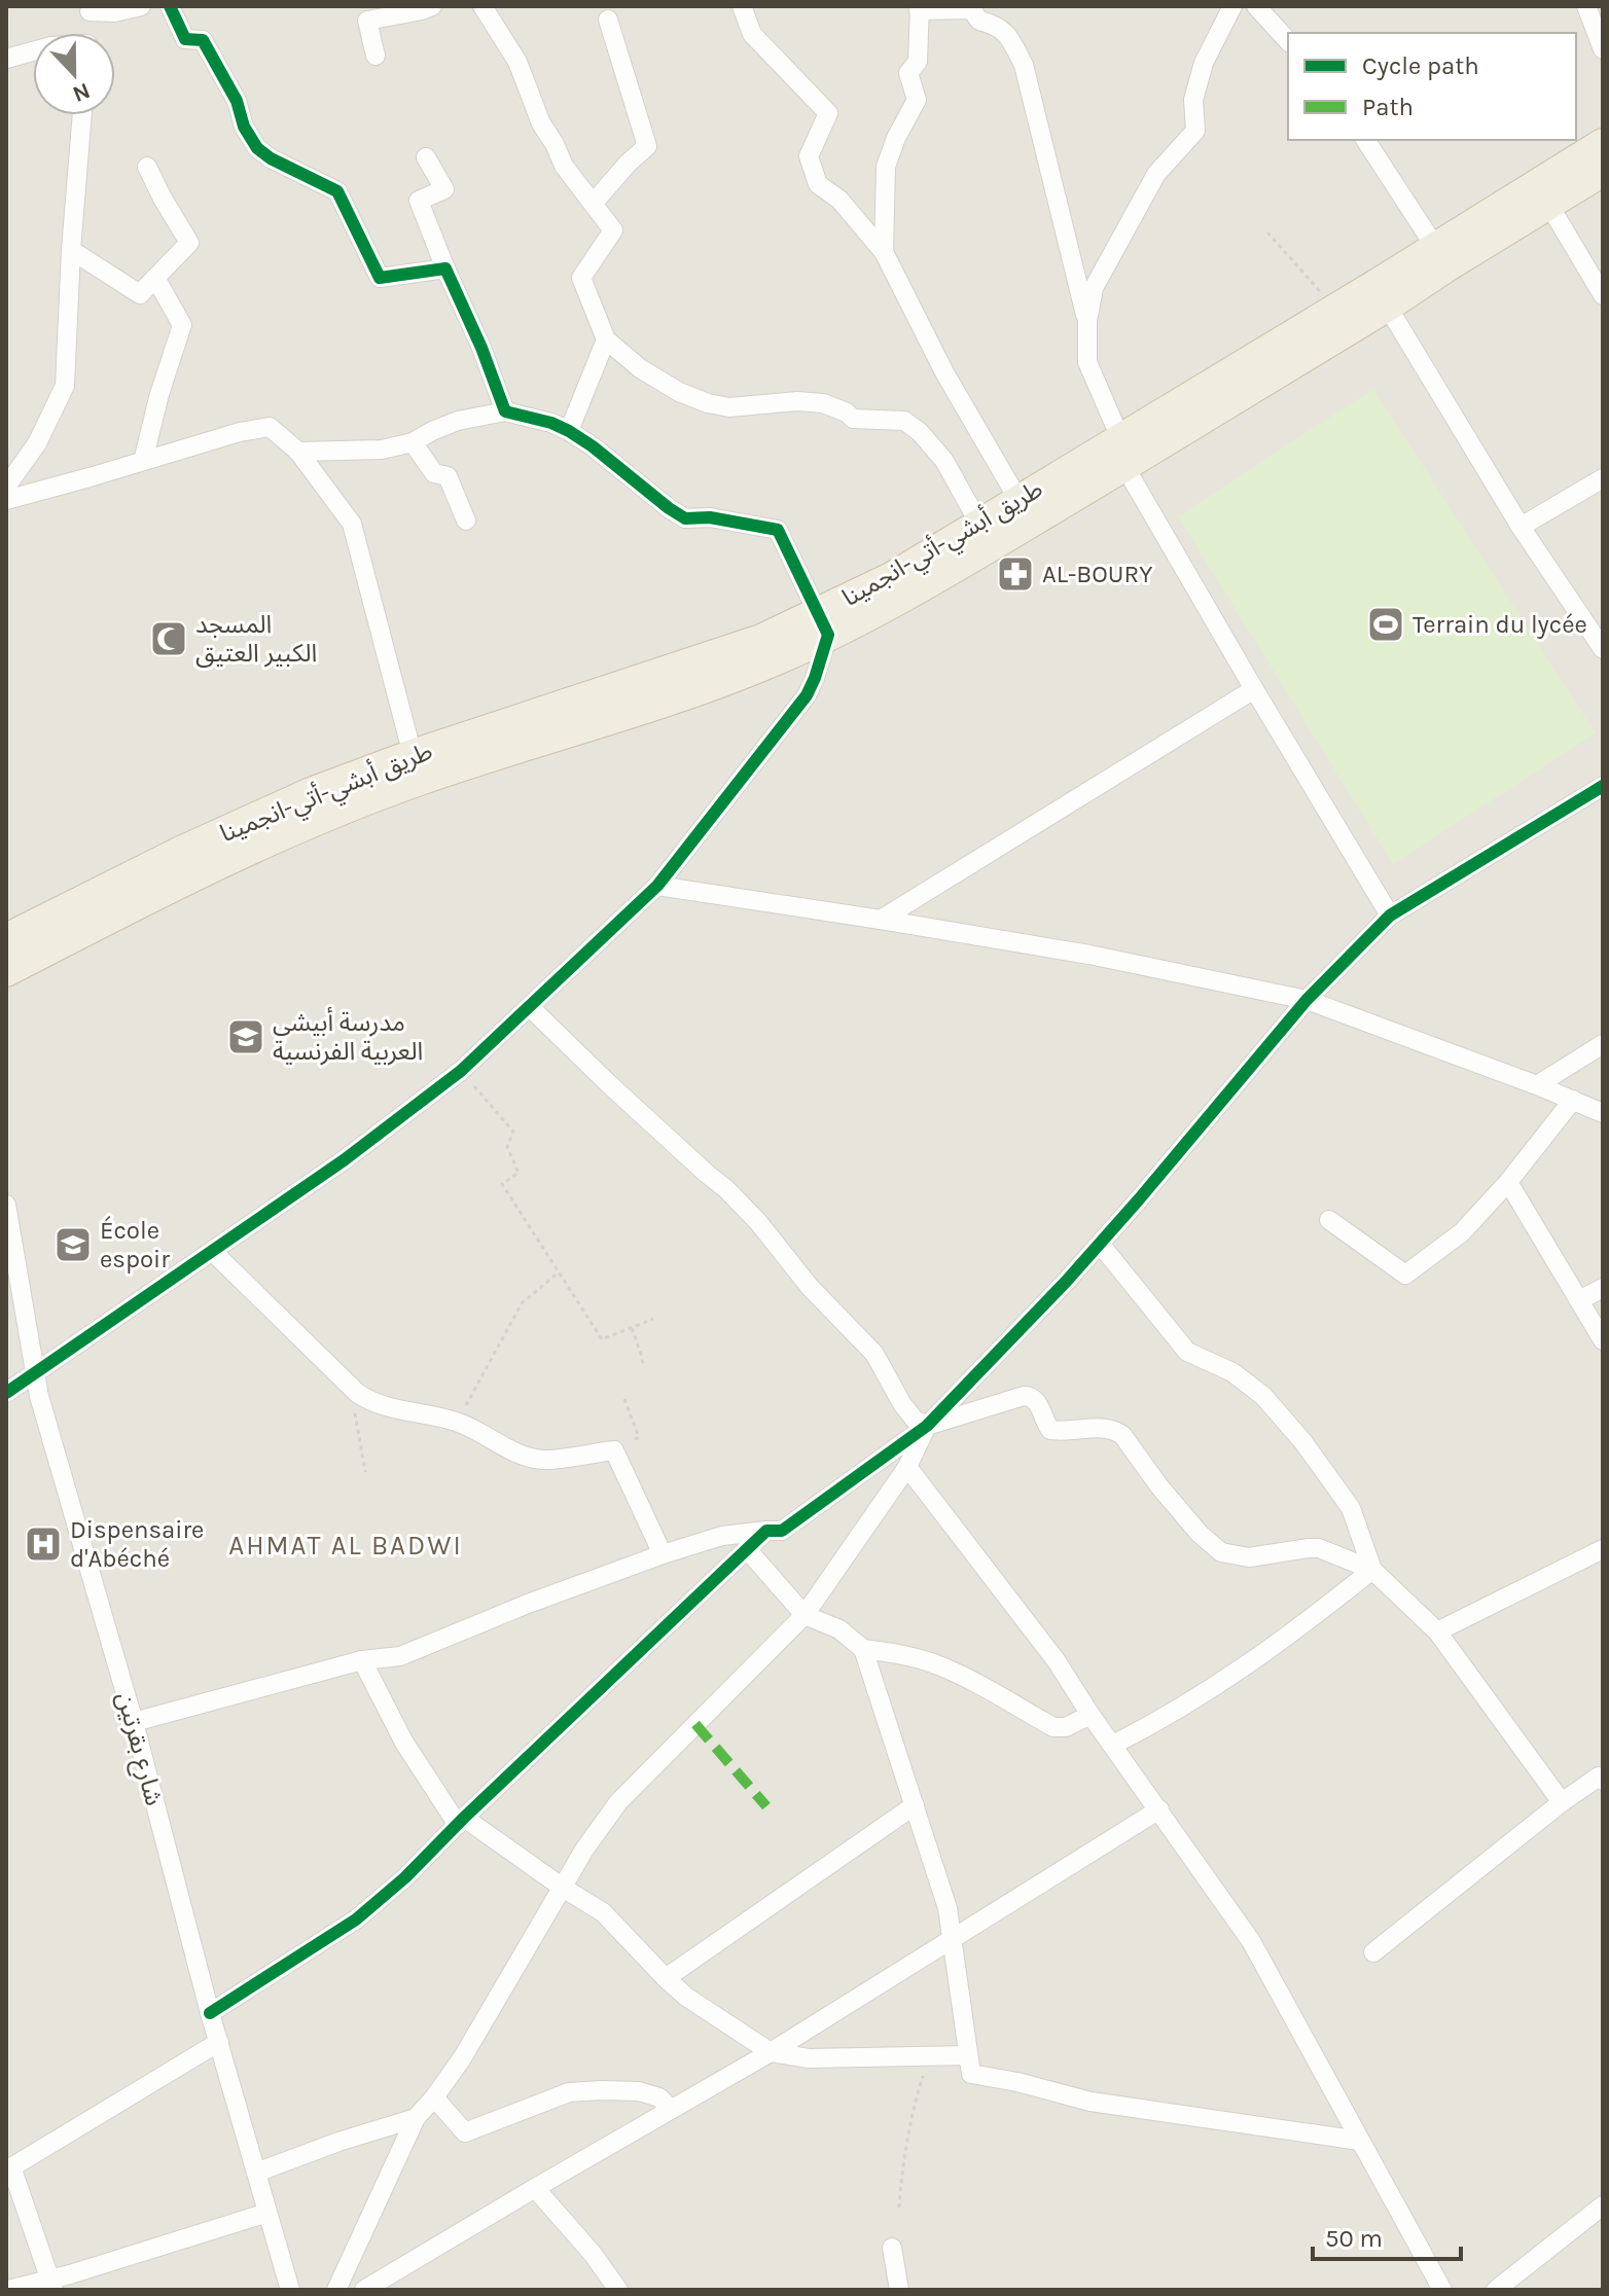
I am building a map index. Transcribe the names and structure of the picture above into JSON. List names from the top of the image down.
{
  "streets": {
    "highway": ["طريق أبشي-أتي-انجمينا"],
    "street": ["شارع بقرتين"]
  },
  "districts": ["AHMAT AL BADWI"],
  "places": {
    "pharmacy": ["AL-BOURY"],
    "sports": ["Terrain du lycée"],
    "mosque": ["المسجد الكبير العتيق"],
    "school or university": ["مدرسة أبيشي العربية الفرنسية", "École espoir"],
    "hospital": ["Dispensaire d'Abéché"]
  },
  "legend": ["Cycle path", "Path"],
  "scale_bar": "50 m",
  "north": "bottom"
}
